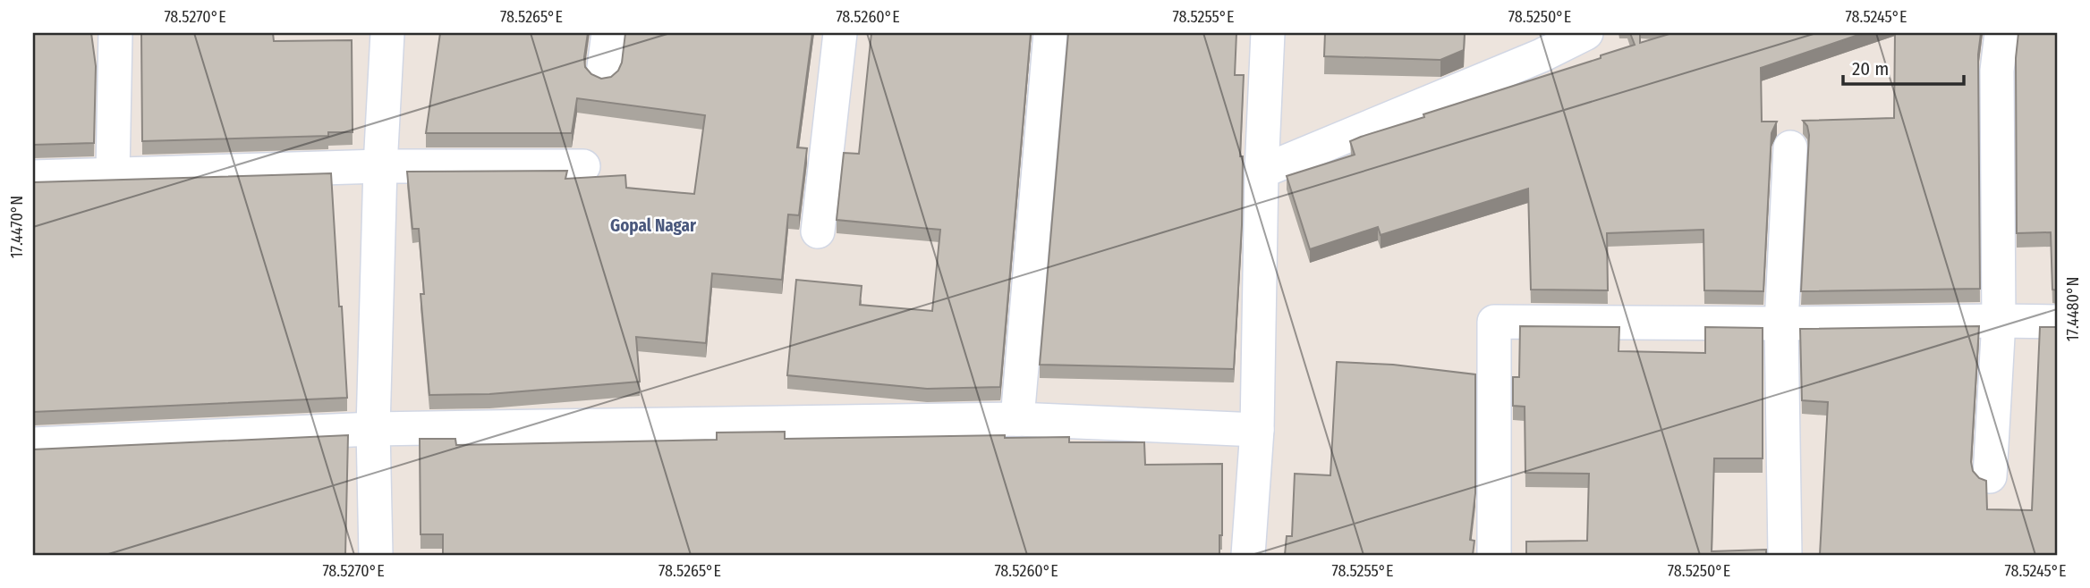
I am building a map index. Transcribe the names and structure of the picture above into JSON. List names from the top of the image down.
{
  "districts": ["Gopal Nagar"],
  "scale_bar": "20 m",
  "coordinates": [
    "78.5270°E",
    "78.5265°E",
    "78.5260°E",
    "78.5255°E",
    "78.5250°E",
    "78.5245°E",
    "17.4470°N",
    "17.4480°N"
  ]
}
